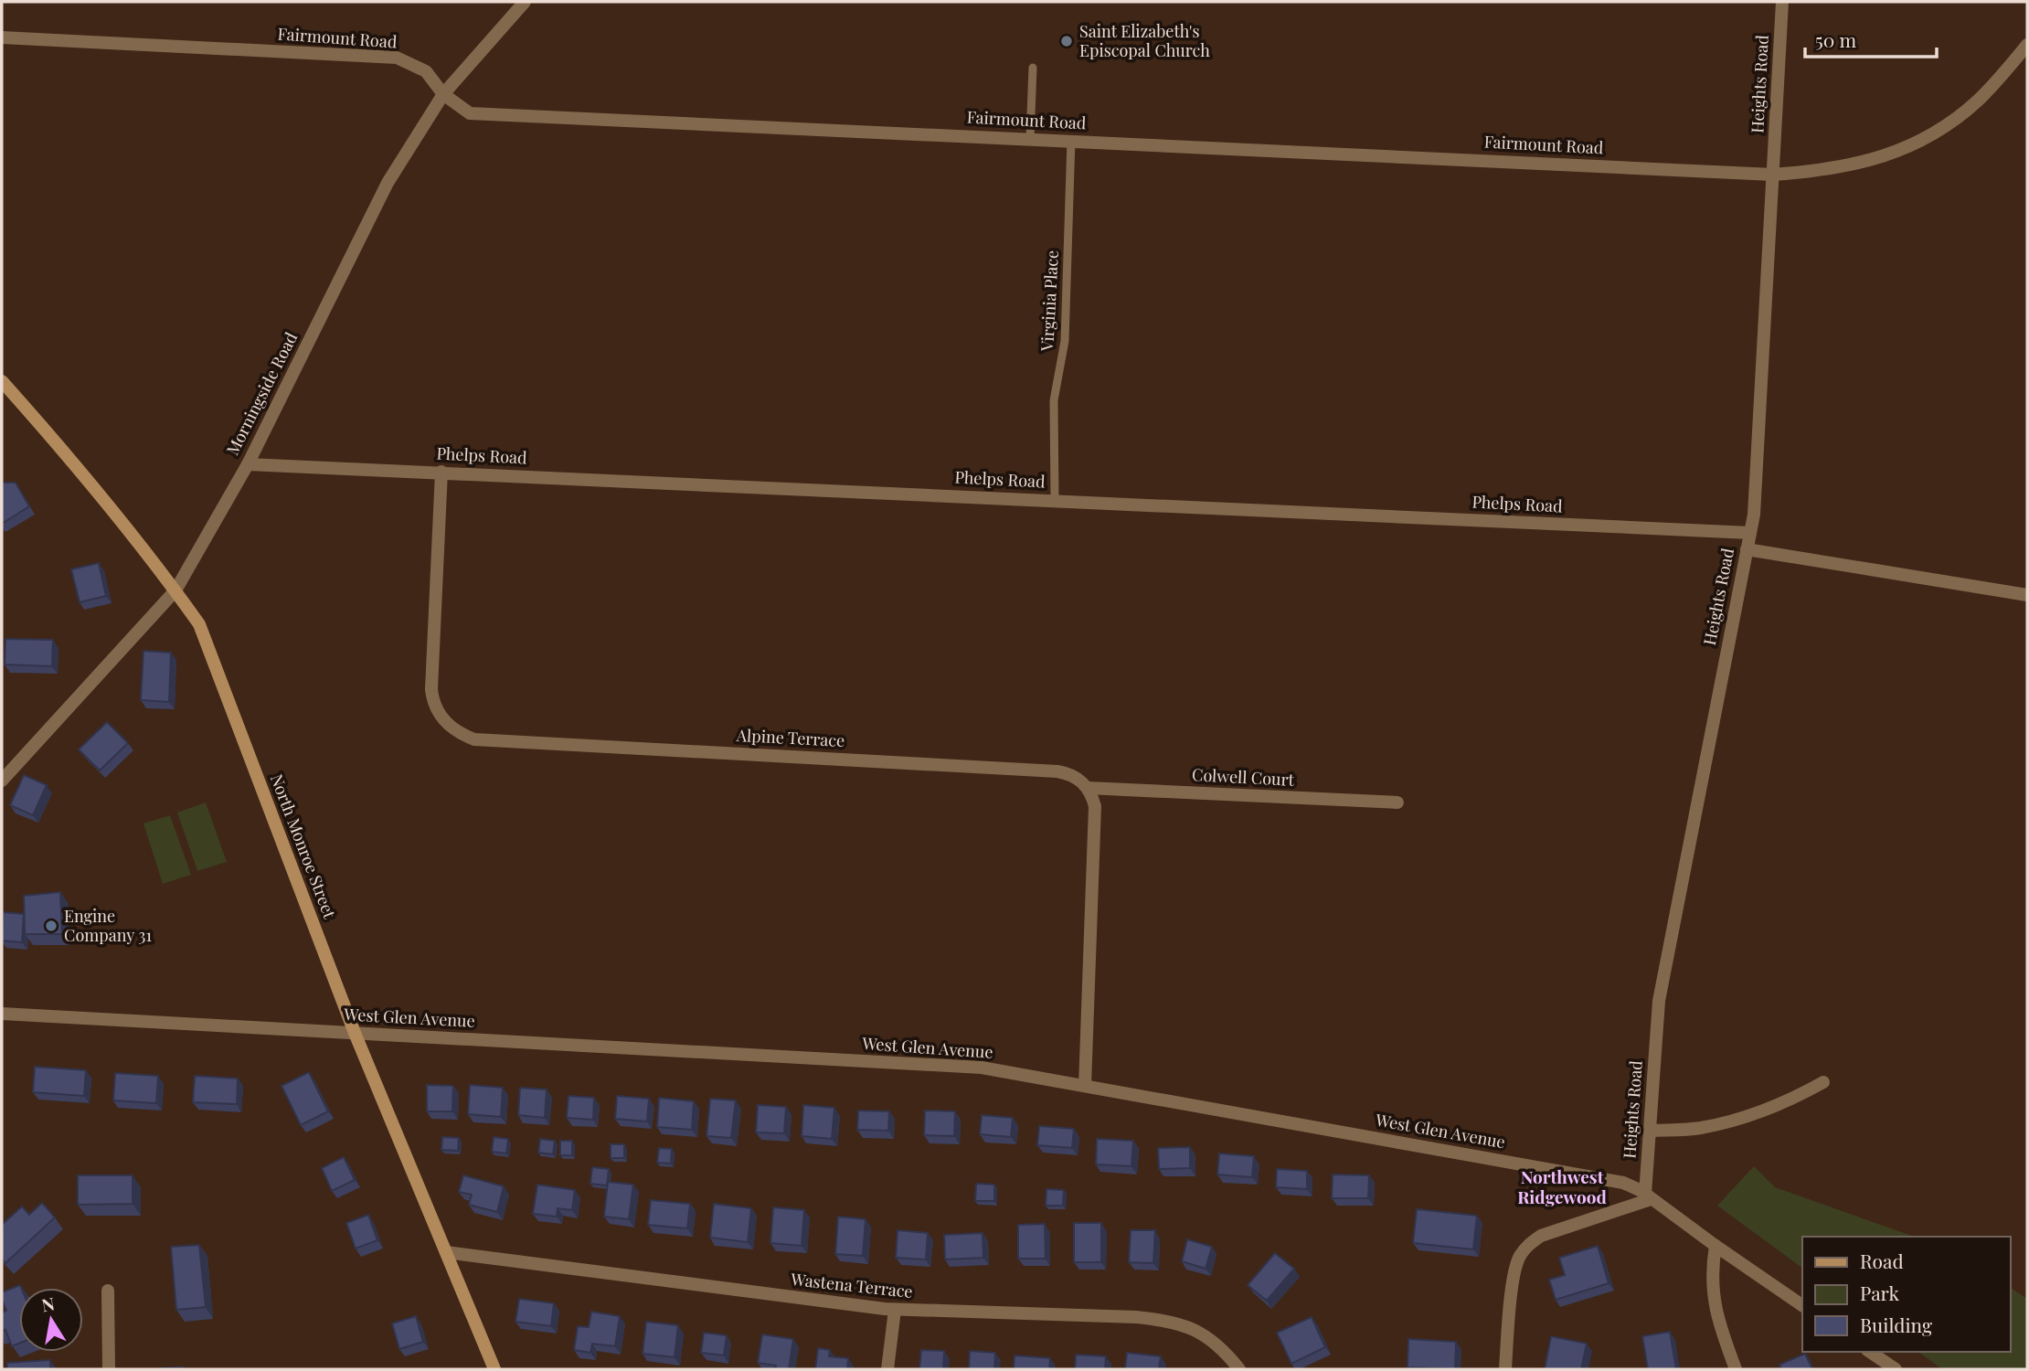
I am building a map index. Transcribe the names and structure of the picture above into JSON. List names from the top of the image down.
{
  "streets": {
    "main road": ["North Monroe Street"],
    "street": [
      "Fairmount Road",
      "Heights Road",
      "Morningside Road",
      "Phelps Road",
      "Alpine Terrace",
      "Colwell Court",
      "West Glen Avenue",
      "Wastena Terrace"
    ],
    "lane": ["Virginia Place"]
  },
  "crossings": [
    ["Fairmount Road", "Heights Road"],
    ["Fairmount Road", "Virginia Place"],
    ["Fairmount Road", "Morningside Road"],
    ["Heights Road", "Phelps Road"],
    ["Heights Road", "West Glen Avenue"],
    ["Virginia Place", "Phelps Road"],
    ["Morningside Road", "Phelps Road"],
    ["Morningside Road", "North Monroe Street"],
    ["Phelps Road", "Alpine Terrace"],
    ["Alpine Terrace", "Colwell Court"],
    ["North Monroe Street", "West Glen Avenue"],
    ["North Monroe Street", "Wastena Terrace"]
  ],
  "districts": ["Northwest Ridgewood"],
  "places": ["Saint Elizabeth's Episcopal Church", "Engine Company 31"],
  "legend": ["Road", "Park", "Building"],
  "scale_bar": "50 m",
  "north": "top"
}
